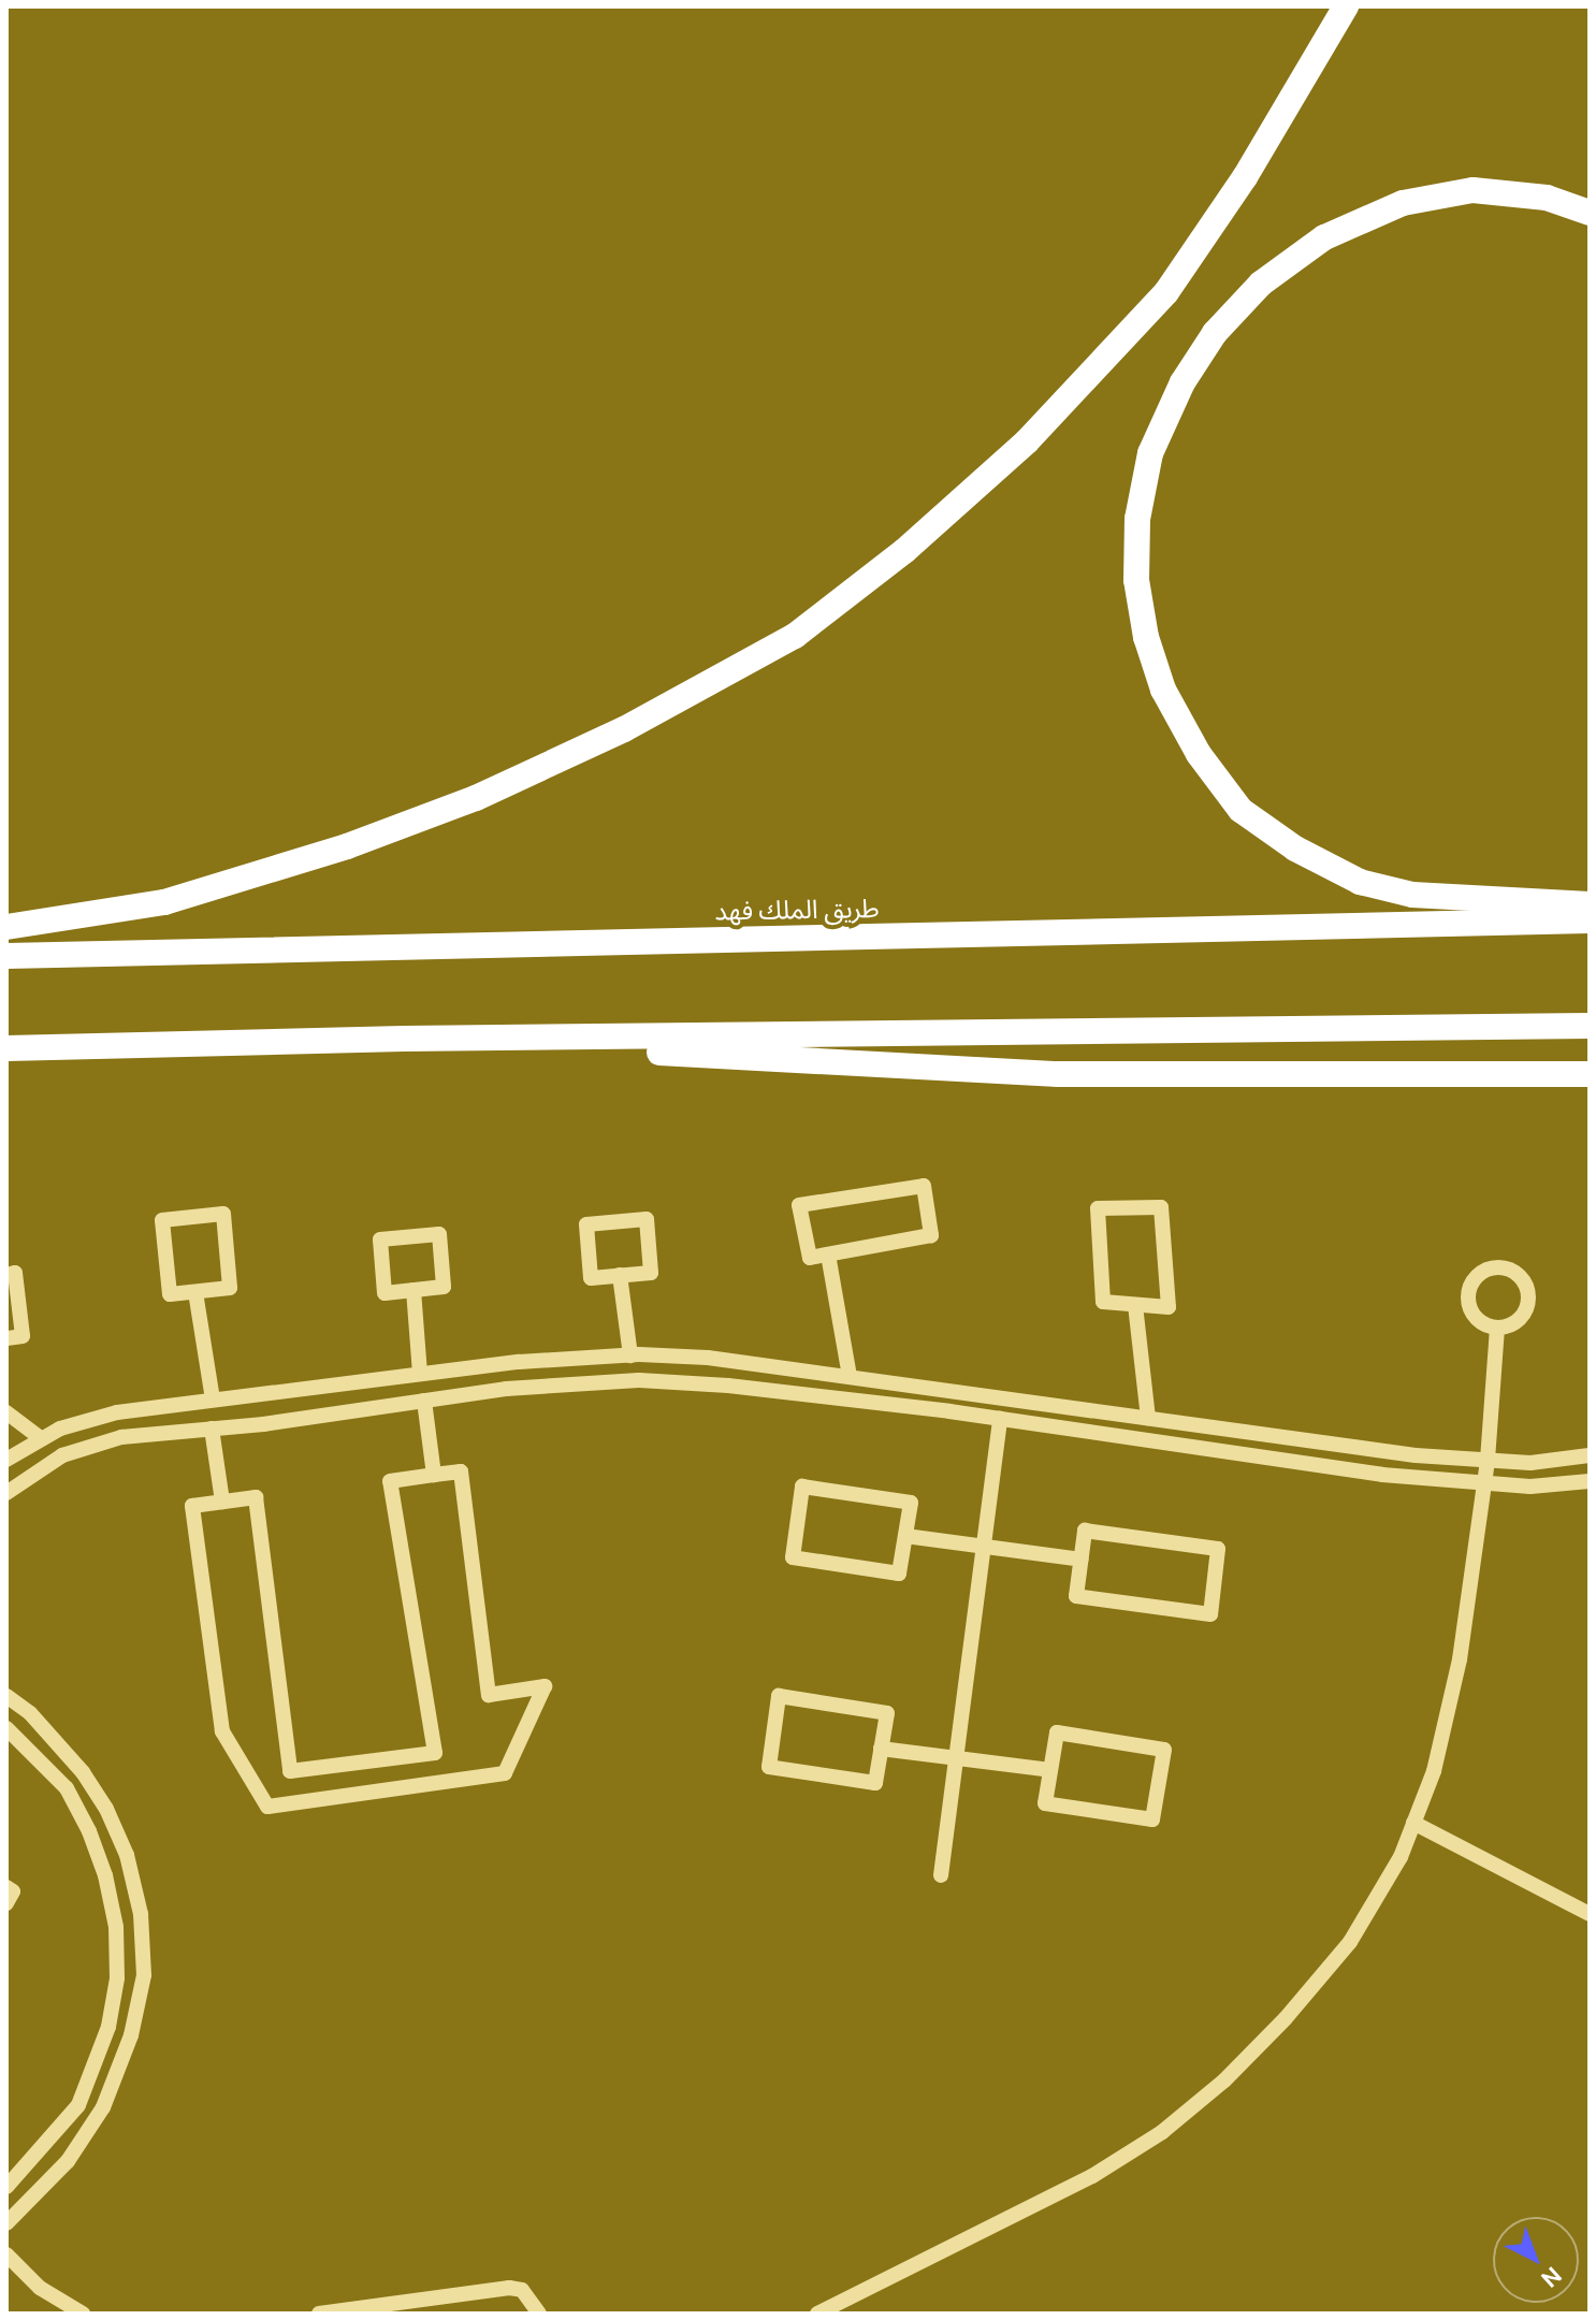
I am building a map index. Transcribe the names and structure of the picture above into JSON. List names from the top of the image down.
{
  "streets": {
    "highway": ["طريق الملك فهد"]
  },
  "north": "bottom right"
}
